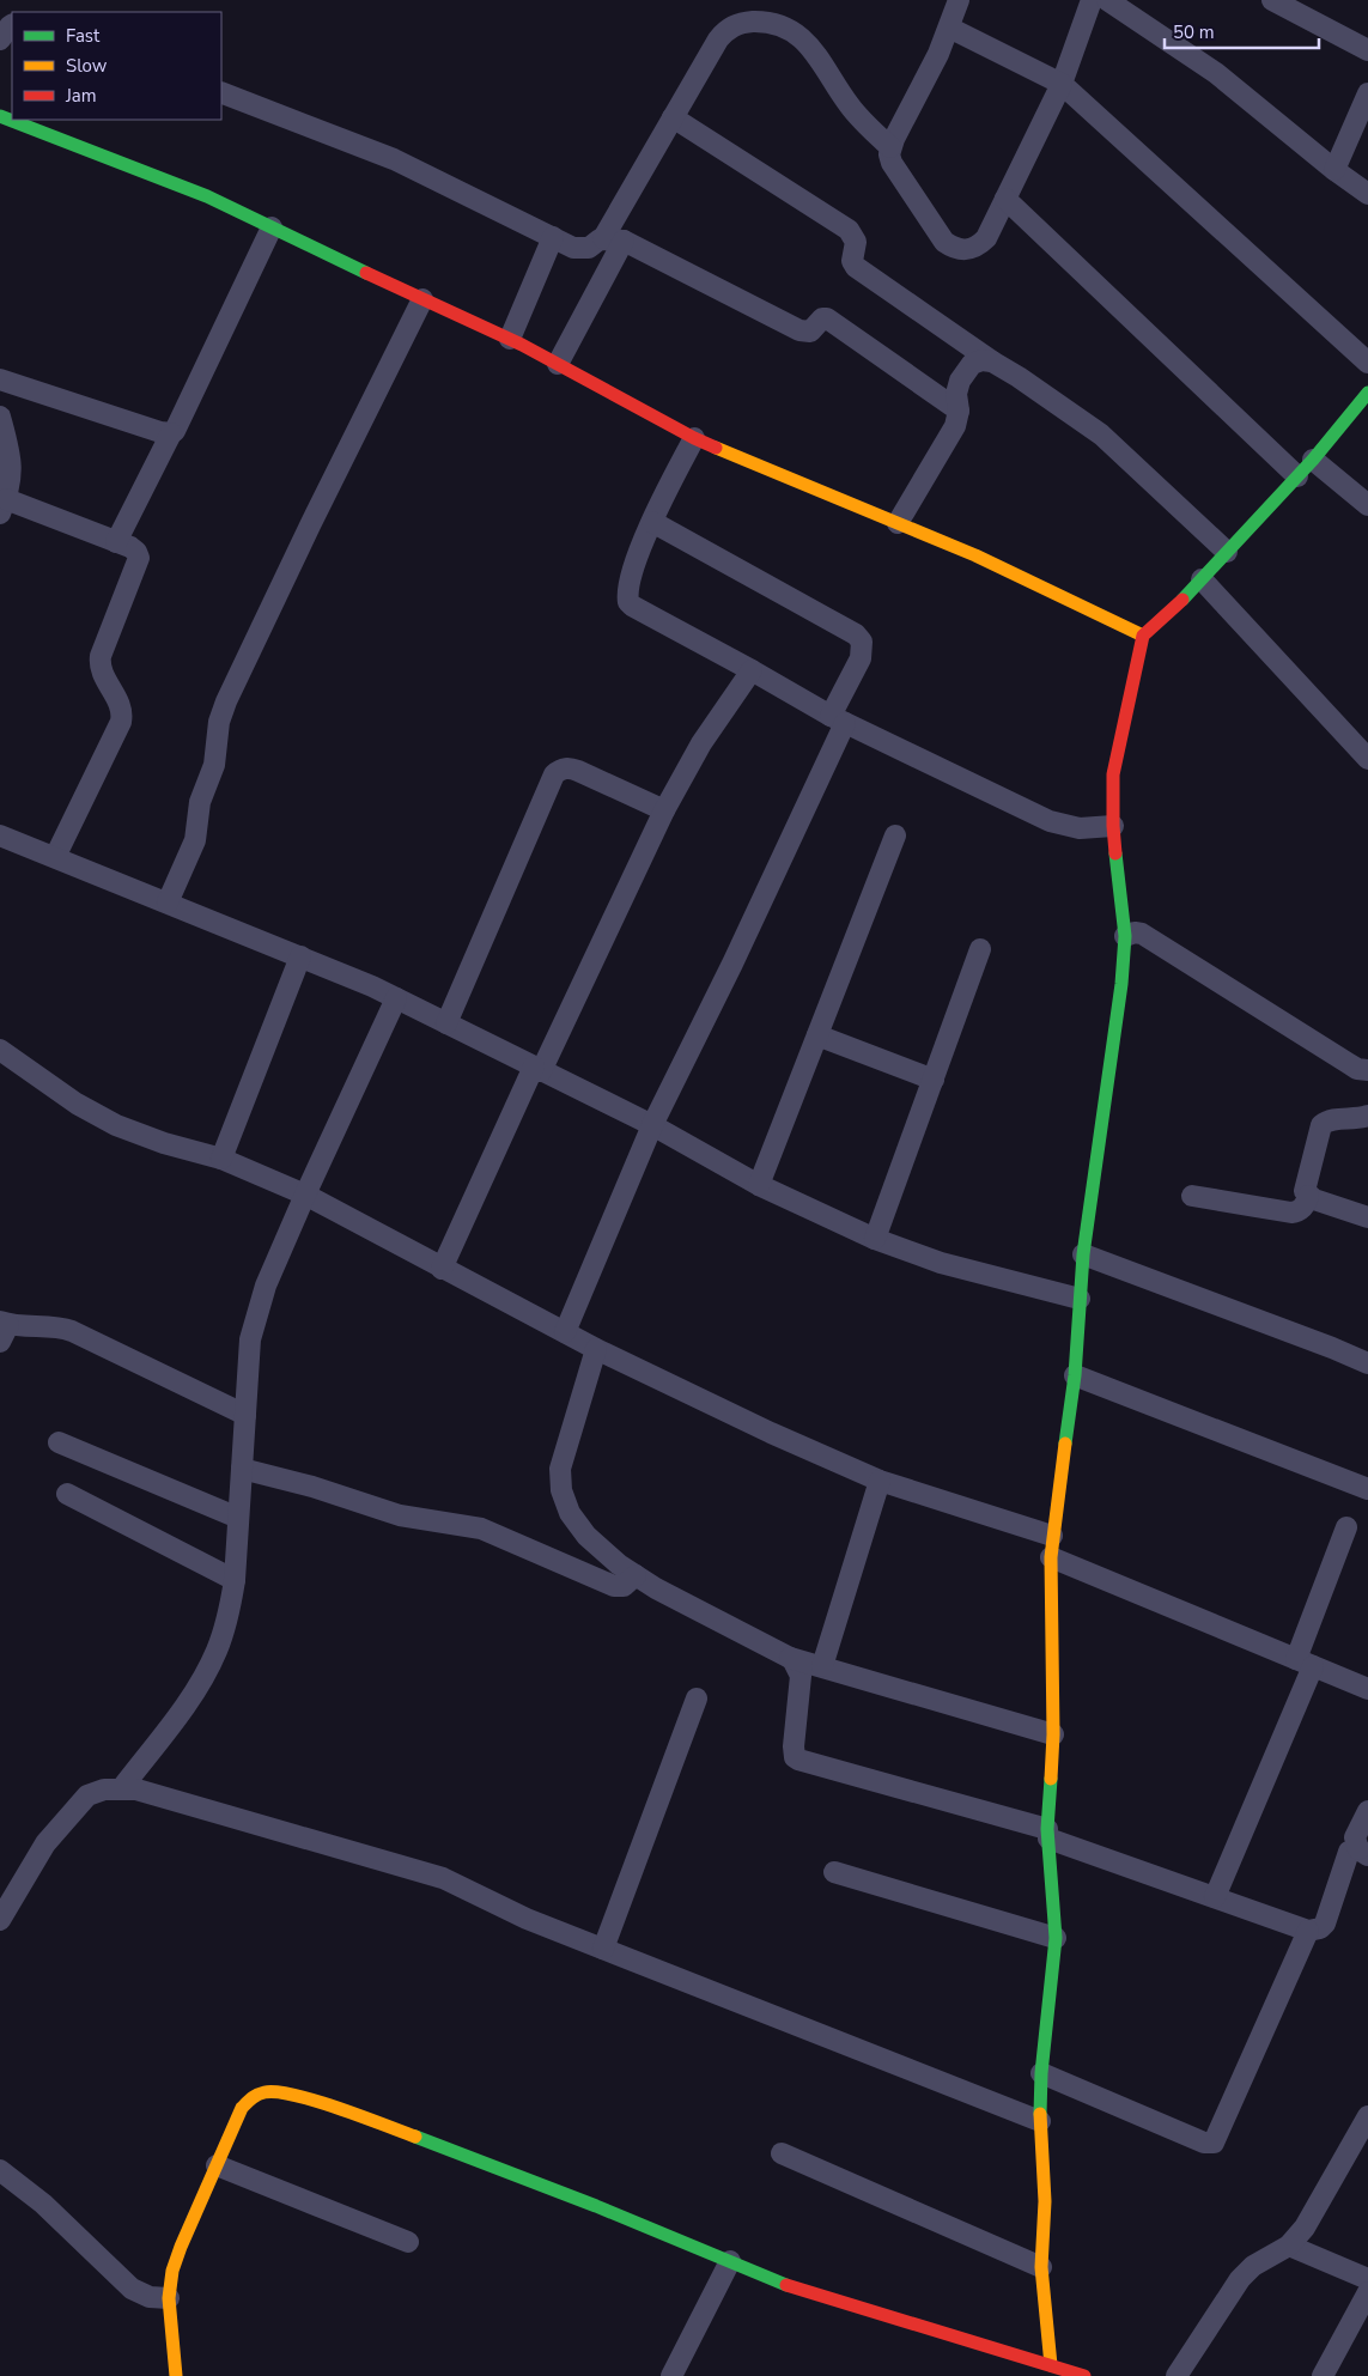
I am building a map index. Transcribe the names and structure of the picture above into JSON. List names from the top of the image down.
{
  "legend": ["Fast", "Slow", "Jam"],
  "scale_bar": "50 m"
}
